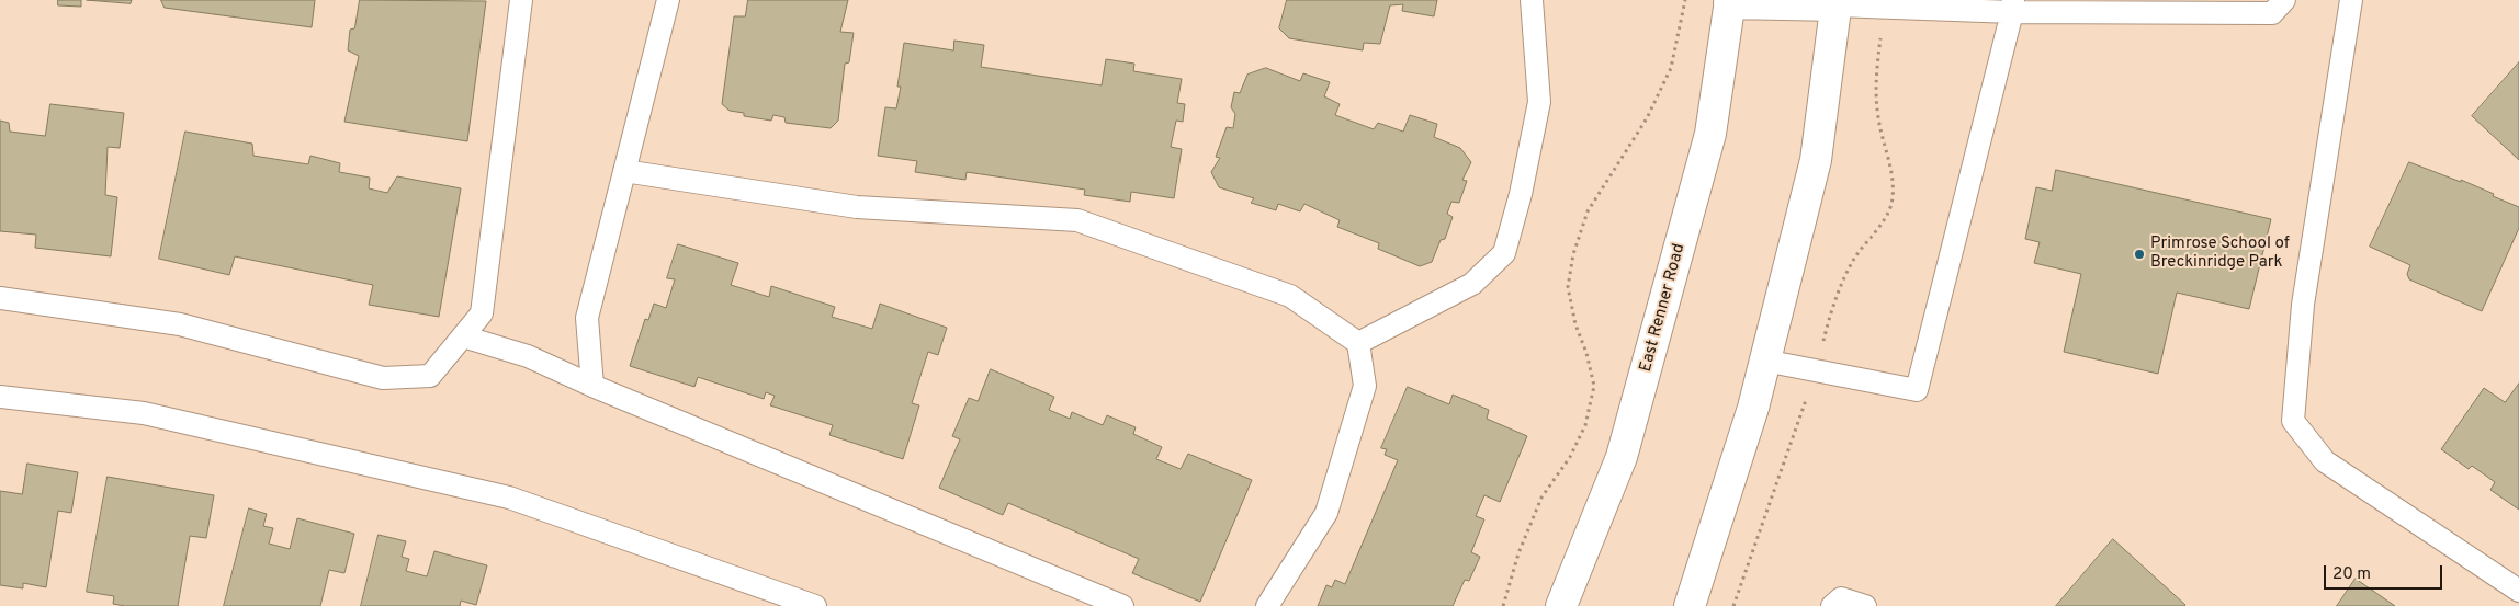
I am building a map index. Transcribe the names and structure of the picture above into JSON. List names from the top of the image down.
{
  "streets": {
    "main road": ["East Renner Road"]
  },
  "places": ["Primrose School of Breckinridge Park"],
  "scale_bar": "20 m"
}
